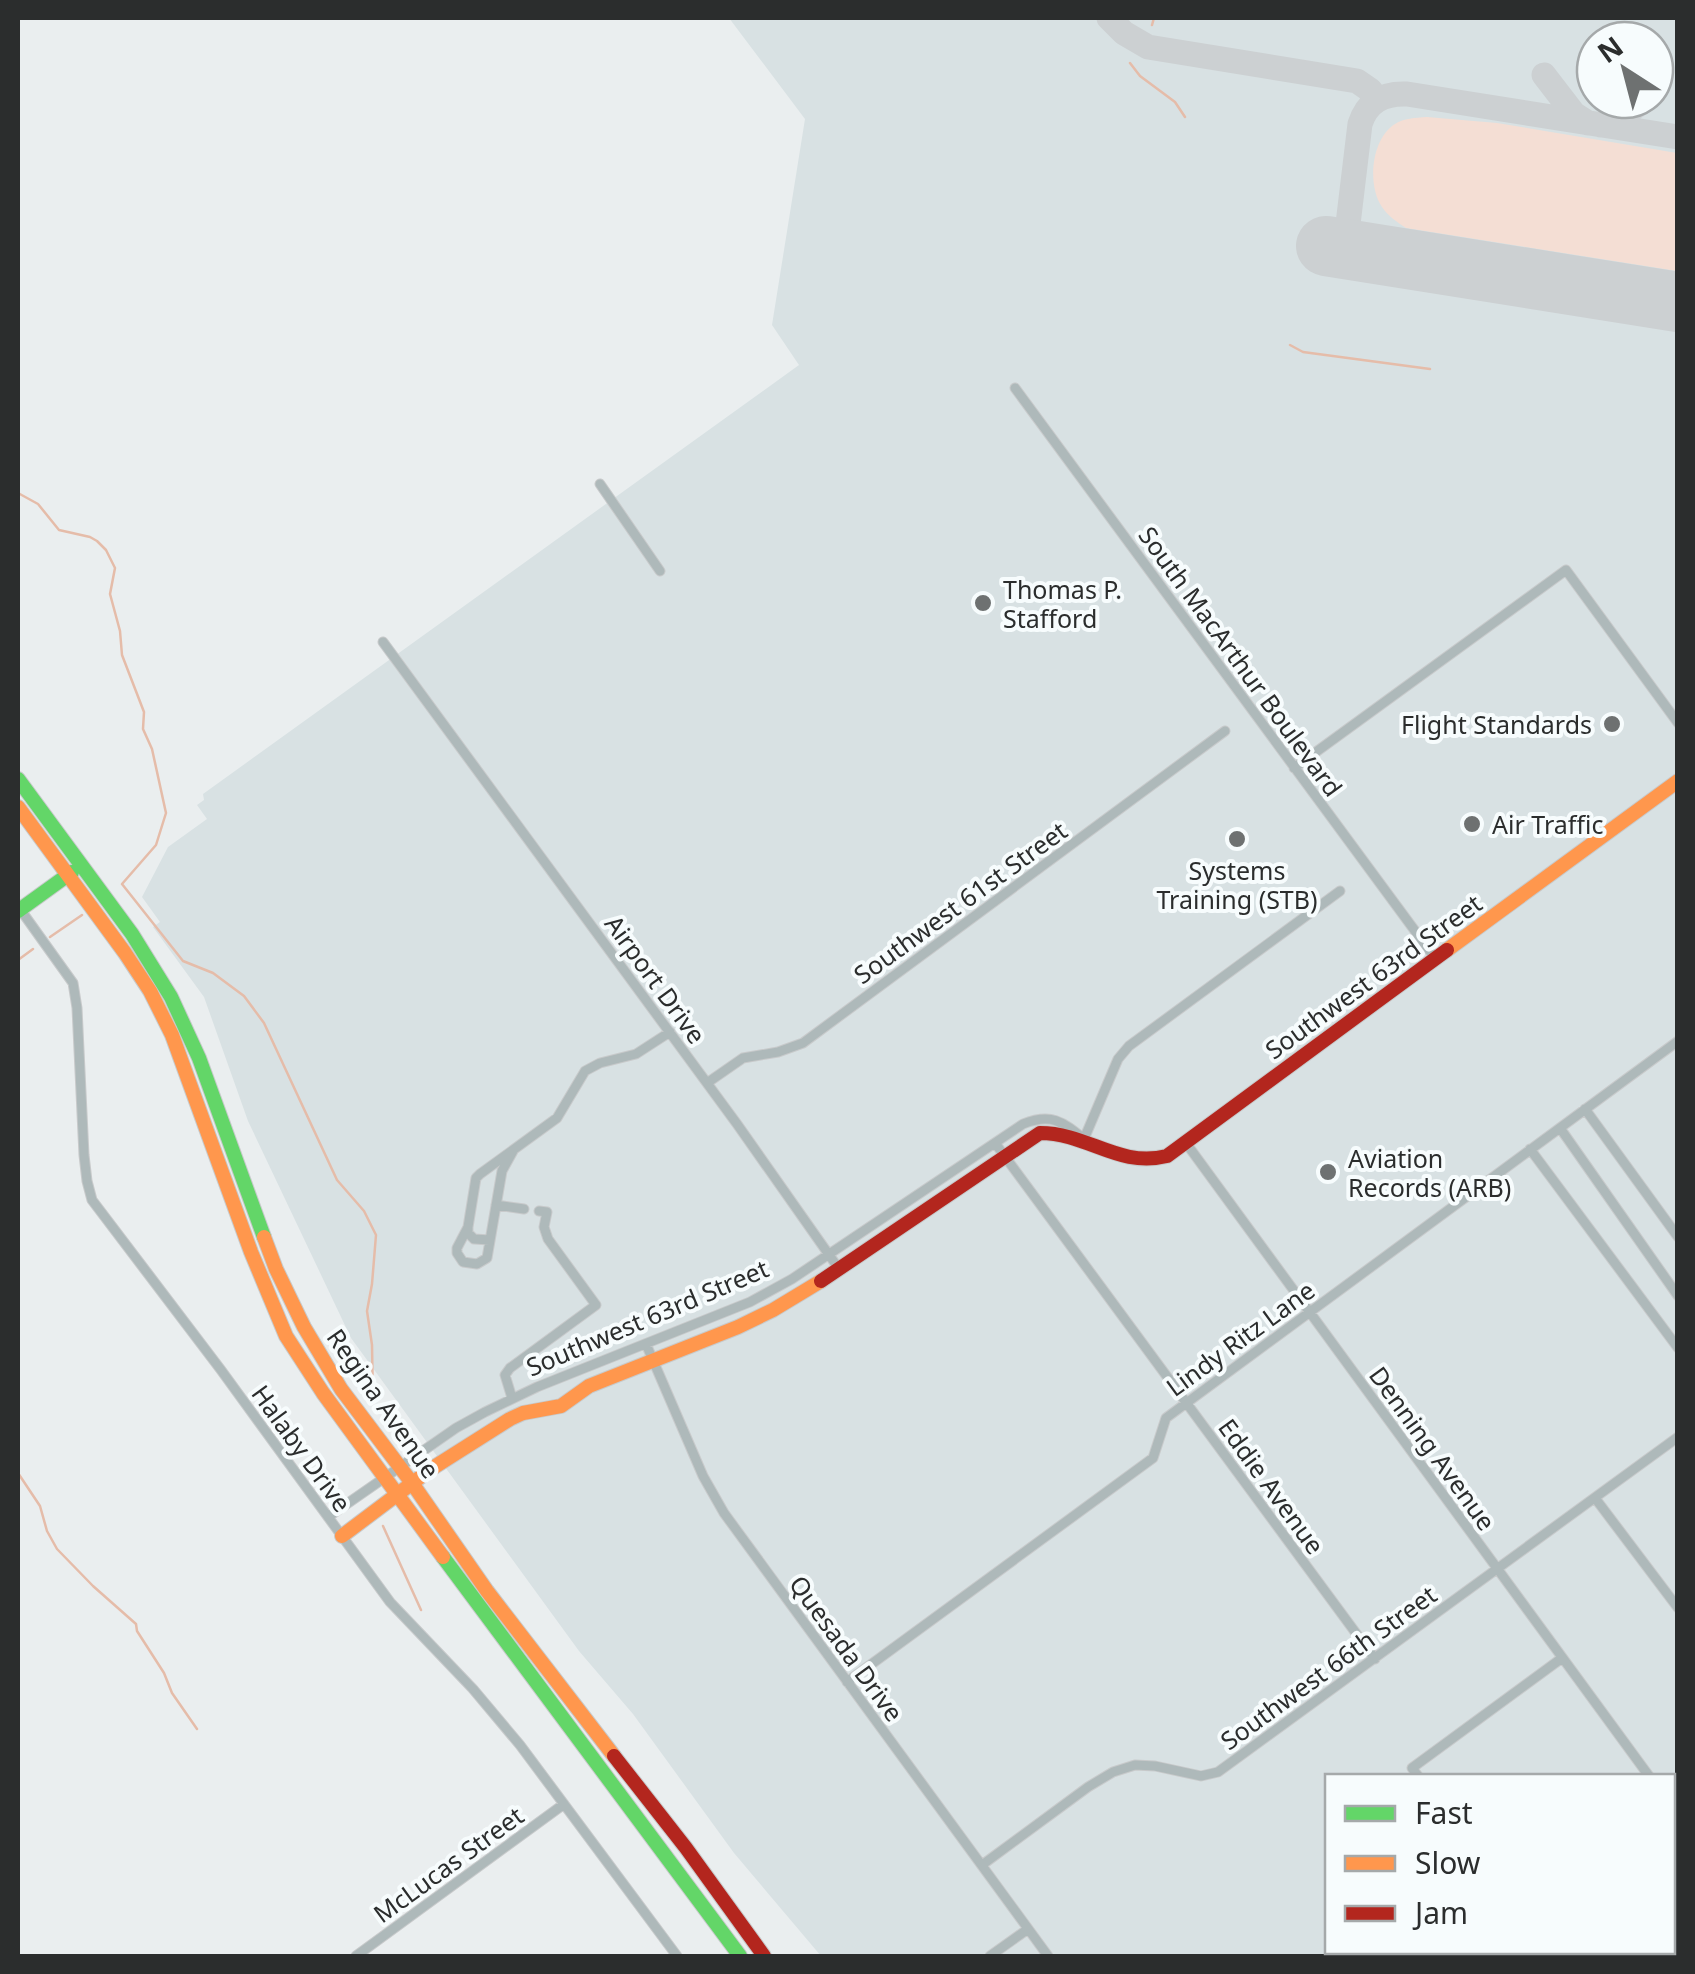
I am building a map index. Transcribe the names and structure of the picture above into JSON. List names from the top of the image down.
{
  "streets": {
    "main road": ["Southwest 63rd Street", "Regina Avenue"],
    "street": [
      "South MacArthur Boulevard",
      "Southwest 61st Street",
      "Airport Drive",
      "Lindy Ritz Lane",
      "Halaby Drive",
      "Denning Avenue",
      "Eddie Avenue",
      "Quesada Drive",
      "Southwest 66th Street",
      "McLucas Street"
    ]
  },
  "crossings": [
    ["South MacArthur Boulevard", "Southwest 63rd Street"],
    ["Southwest 61st Street", "Airport Drive"],
    ["Southwest 63rd Street", "Airport Drive"],
    ["Southwest 63rd Street", "Regina Avenue"],
    ["Southwest 63rd Street", "Halaby Drive"],
    ["Southwest 63rd Street", "Denning Avenue"],
    ["Southwest 63rd Street", "Eddie Avenue"],
    ["Southwest 63rd Street", "Quesada Drive"],
    ["Lindy Ritz Lane", "Denning Avenue"],
    ["Lindy Ritz Lane", "Eddie Avenue"],
    ["Lindy Ritz Lane", "Quesada Drive"],
    ["Halaby Drive", "McLucas Street"],
    ["Denning Avenue", "Southwest 66th Street"],
    ["Eddie Avenue", "Southwest 66th Street"],
    ["Quesada Drive", "Southwest 66th Street"]
  ],
  "places": [
    "Thomas P. Stafford",
    "Flight Standards",
    "Air Traffic",
    "Systems Training (STB)",
    "Aviation Records (ARB)"
  ],
  "legend": ["Fast", "Slow", "Jam"],
  "north": "top left"
}
